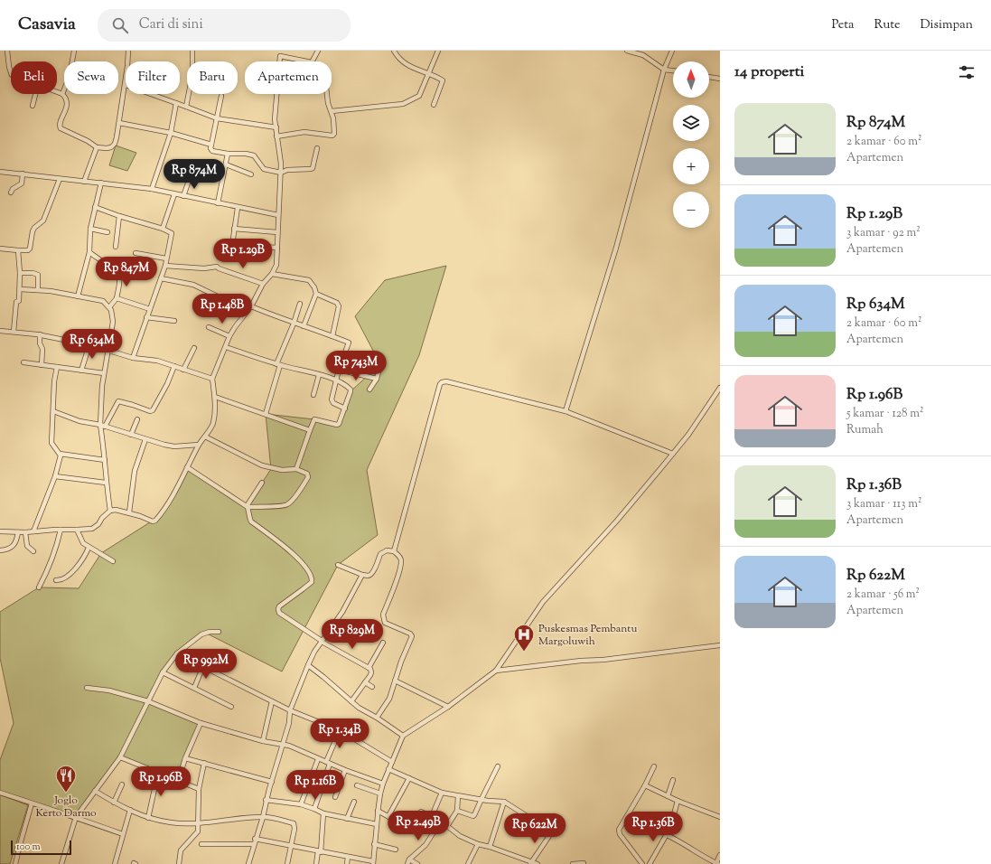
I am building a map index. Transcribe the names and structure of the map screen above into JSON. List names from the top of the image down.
{
  "places": {
    "hospital": ["Puskesmas Pembantu Margoluwih"],
    "restaurant": ["Joglo Kerto Darmo"]
  },
  "scale_bar": "100 m",
  "north": "top",
  "page": {
    "header": "Casavia",
    "search": "Cari di sini",
    "nav": ["Peta", "Rute", "Disimpan"],
    "heading": "14 properti",
    "map_buttons": ["+", "−"],
    "chip": [
      "Beli",
      "Sewa",
      "Filter",
      "Baru",
      "Apartemen"
    ],
    "list": [
      {
        "name": "Rp 874M",
        "note": "2 kamar · 60 m² · Apartemen"
      },
      {
        "name": "Rp 1.29B",
        "note": "3 kamar · 92 m² · Apartemen"
      },
      {
        "name": "Rp 634M",
        "note": "2 kamar · 60 m² · Apartemen"
      },
      {
        "name": "Rp 1.96B",
        "note": "5 kamar · 128 m² · Rumah"
      },
      {
        "name": "Rp 1.36B",
        "note": "3 kamar · 113 m² · Apartemen"
      },
      {
        "name": "Rp 622M",
        "note": "2 kamar · 56 m² · Apartemen"
      }
    ],
    "price": [
      "Rp 874M",
      "Rp 1.29B",
      "Rp 847M",
      "Rp 1.48B",
      "Rp 634M",
      "Rp 743M",
      "Rp 829M",
      "Rp 992M",
      "Rp 1.34B",
      "Rp 1.96B",
      "Rp 1.16B",
      "Rp 2.49B",
      "Rp 1.36B",
      "Rp 622M"
    ],
    "scale": "100 m"
  }
}
